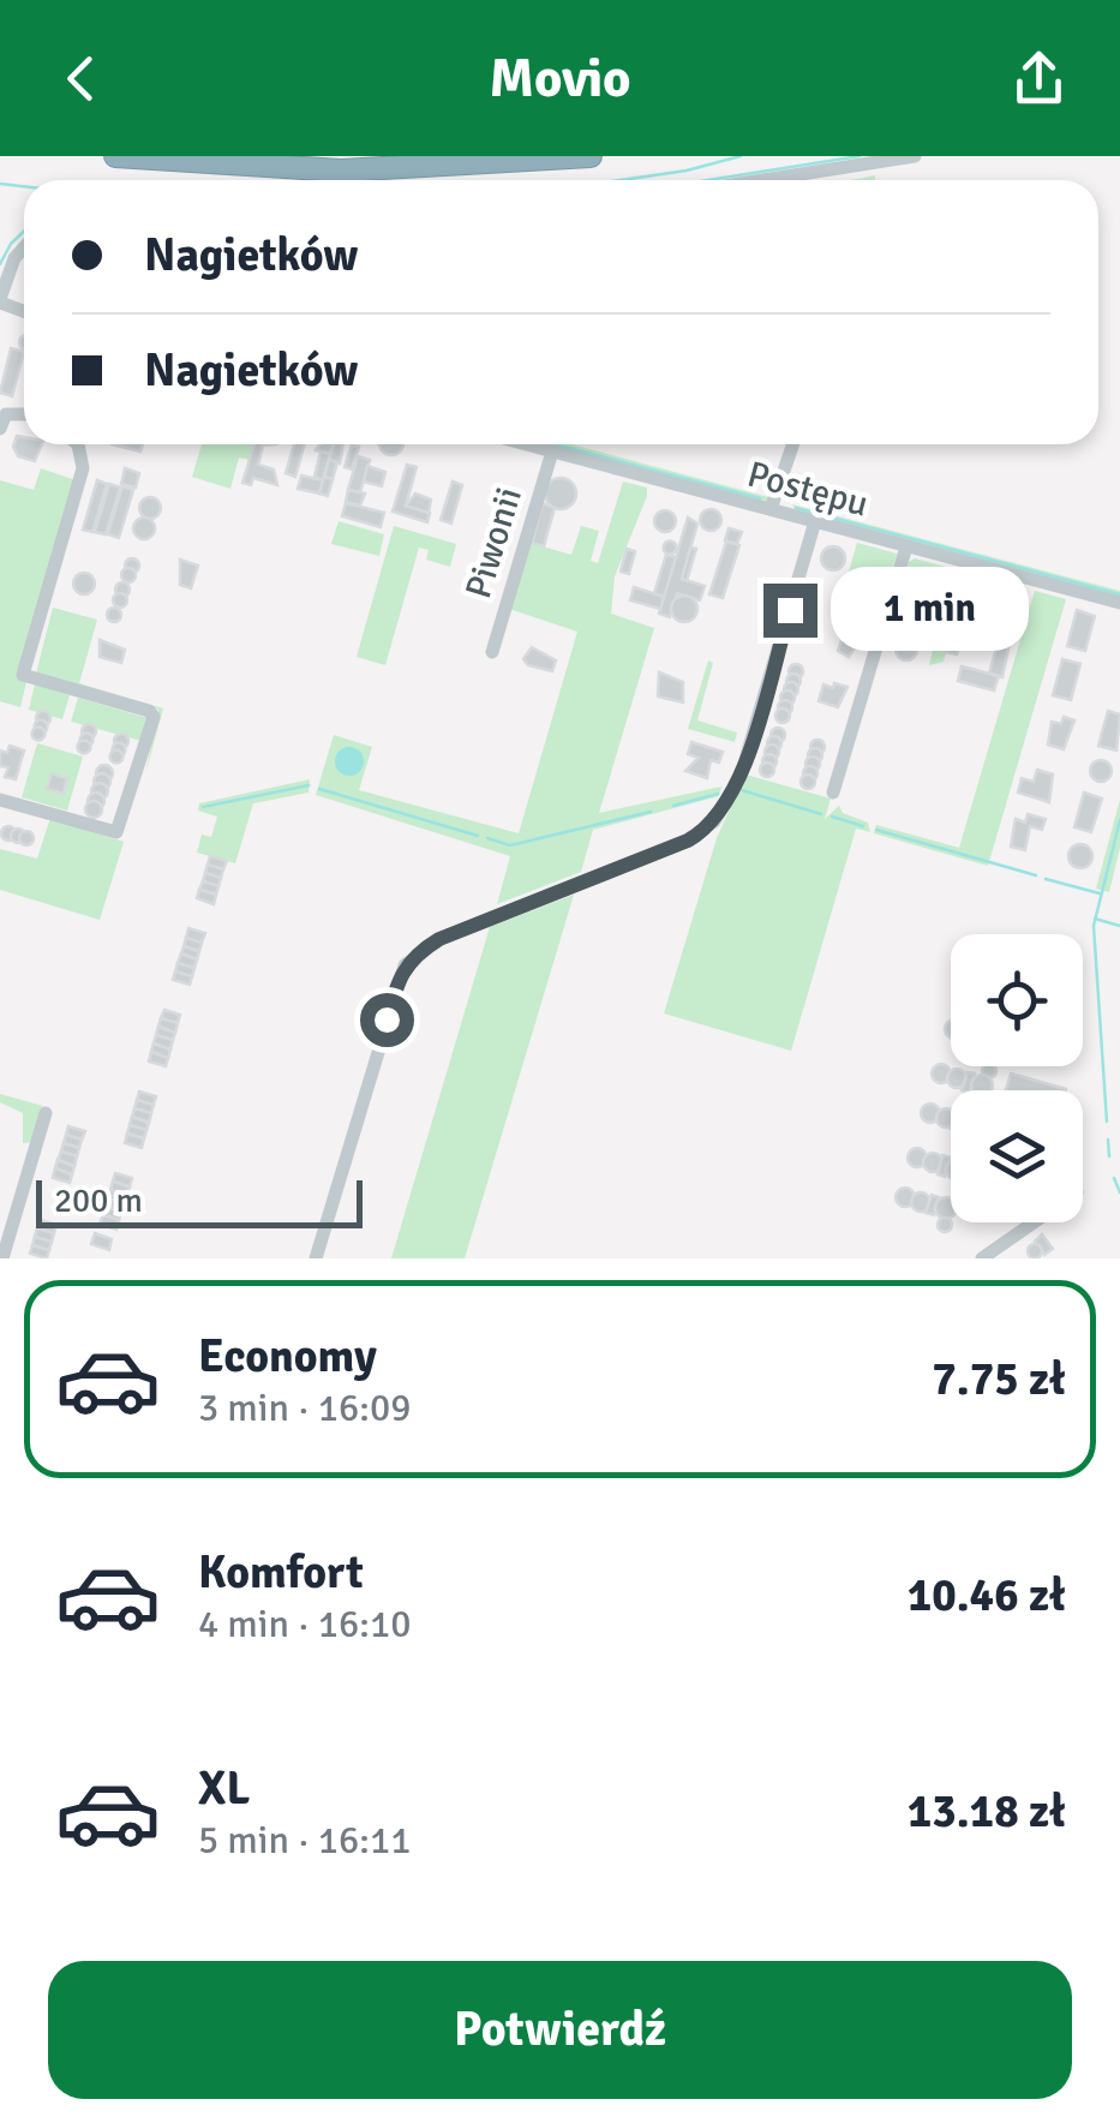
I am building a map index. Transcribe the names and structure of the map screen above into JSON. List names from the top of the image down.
{
  "streets": {
    "street": ["Postępu", "Piwonii"]
  },
  "crossings": [
    ["Postępu", "Piwonii"]
  ],
  "scale_bar": "200 m",
  "page": {
    "header": "Movio",
    "banner": ["Nagietków", "Nagietków"],
    "bubble": "1 min",
    "scale": "200 m",
    "list": [
      {
        "name": "Economy",
        "note": "3 min · 16:09",
        "value": "7.75 zł"
      },
      {
        "name": "Komfort",
        "note": "4 min · 16:10",
        "value": "10.46 zł"
      },
      {
        "name": "XL",
        "note": "5 min · 16:11",
        "value": "13.18 zł"
      }
    ],
    "buttons": "Potwierdź"
  }
}
